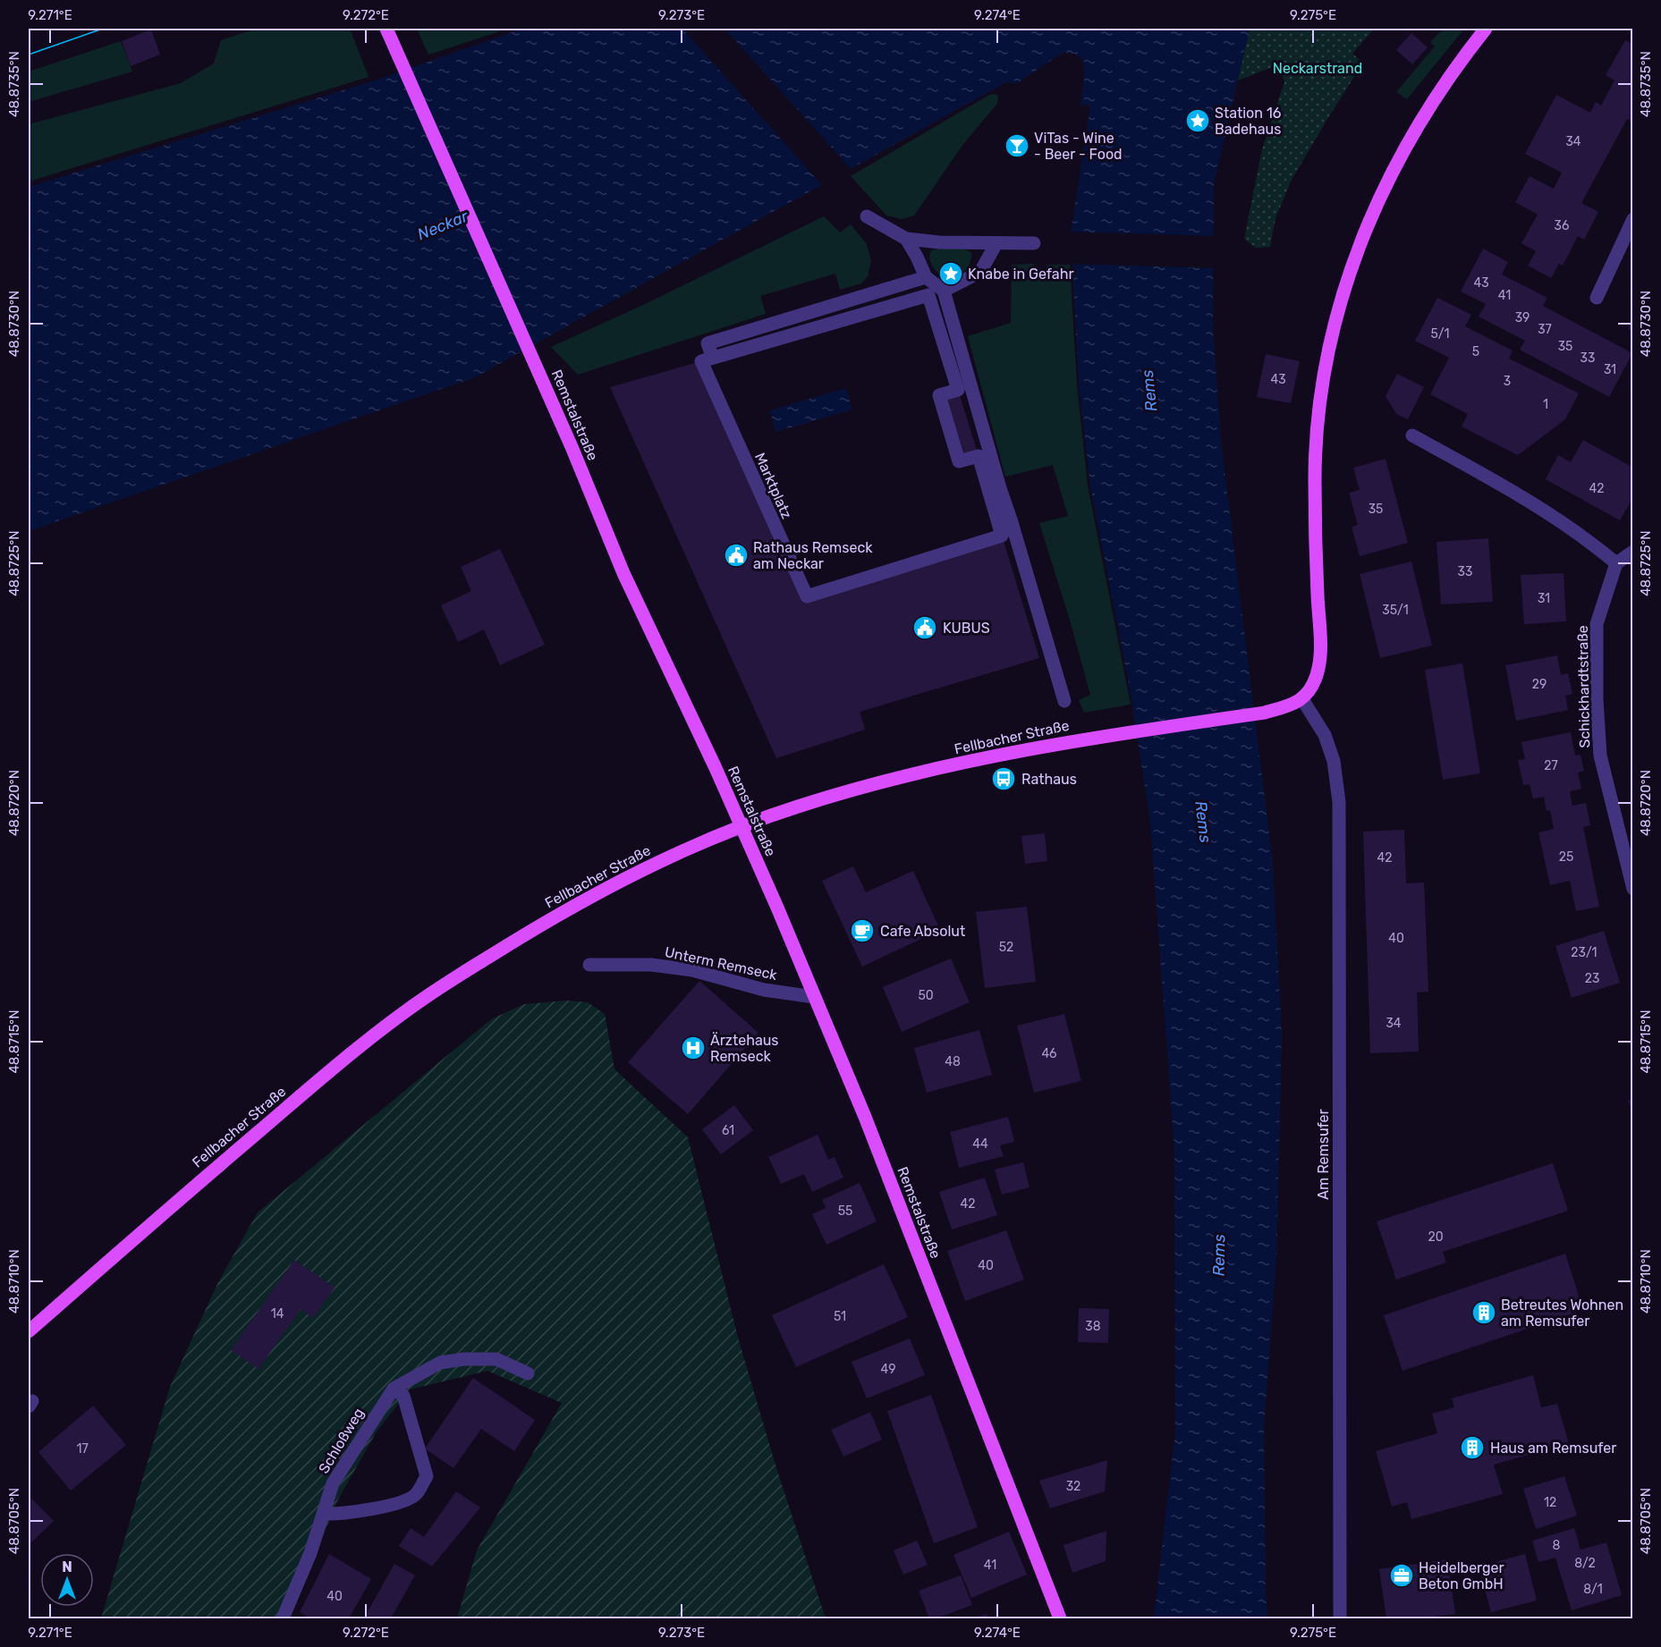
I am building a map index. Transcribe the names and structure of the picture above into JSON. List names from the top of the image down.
{
  "streets": {
    "main road": ["Remstalstraße", "Fellbacher Straße"],
    "street": [
      "Marktplatz",
      "Schickhardtstraße",
      "Unterm Remseck",
      "Am Remsufer",
      "Schloßweg"
    ]
  },
  "crossings": [
    ["Remstalstraße", "Fellbacher Straße"],
    ["Remstalstraße", "Unterm Remseck"],
    ["Fellbacher Straße", "Am Remsufer"]
  ],
  "water": ["Neckar", "Rems"],
  "parks": ["Neckarstrand"],
  "places": {
    "place": ["Station 16 Badehaus", "Knabe in Gefahr"],
    "bar": ["ViTas - Wine - Beer - Food"],
    "public building": ["Rathaus Remseck am Neckar", "KUBUS"],
    "bus stop": ["Rathaus"],
    "cafe": ["Cafe Absolut"],
    "hospital": ["Ärztehaus Remseck"],
    "building": ["Betreutes Wohnen am Remsufer", "Haus am Remsufer"],
    "office": ["Heidelberger Beton GmbH"]
  },
  "house_numbers": [
    "34",
    "36",
    "43",
    "41",
    "39",
    "37",
    "5/1",
    "35",
    "5",
    "33",
    "31",
    "43",
    "3",
    "1",
    "42",
    "35",
    "33",
    "31",
    "35/1",
    "29",
    "27",
    "25",
    "42",
    "40",
    "52",
    "23/1",
    "23",
    "50",
    "34",
    "46",
    "48",
    "61",
    "44",
    "42",
    "55",
    "20",
    "40",
    "14",
    "51",
    "38",
    "49",
    "17",
    "32",
    "12",
    "8",
    "8/2",
    "41",
    "8/1",
    "40"
  ],
  "north": "top",
  "coordinates": [
    "9.271°E",
    "9.272°E",
    "9.273°E",
    "9.274°E",
    "9.275°E",
    "48.8735°N",
    "48.8730°N",
    "48.8725°N",
    "48.8720°N",
    "48.8715°N",
    "48.8710°N",
    "48.8705°N"
  ]
}
